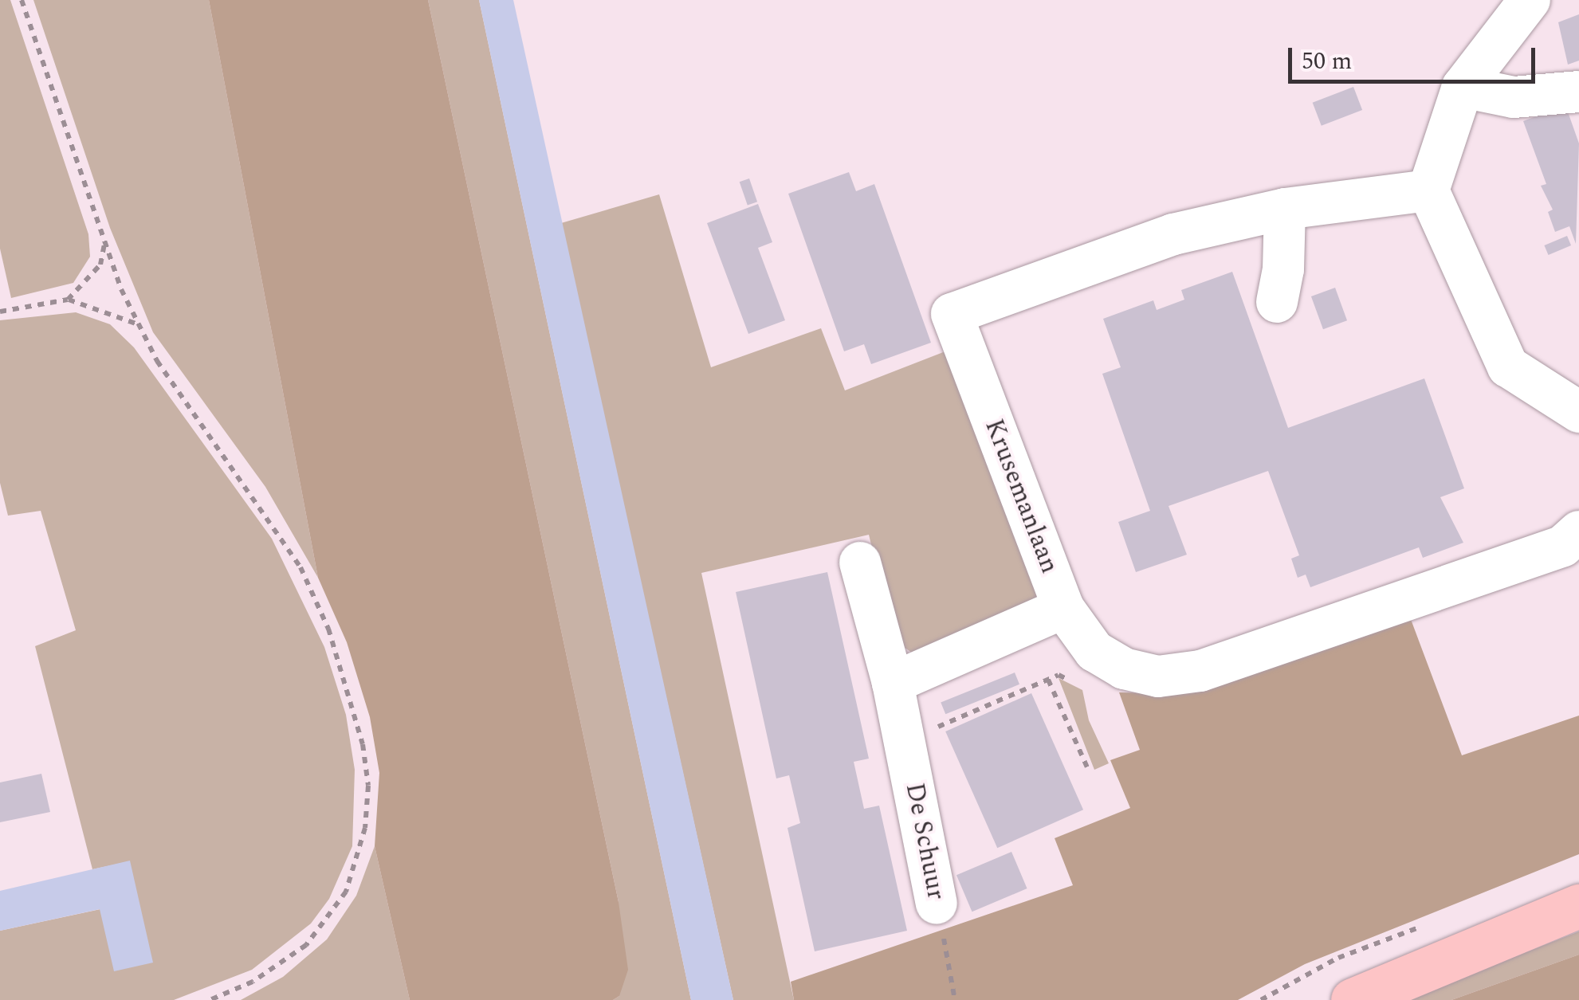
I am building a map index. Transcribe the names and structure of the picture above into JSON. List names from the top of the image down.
{
  "streets": {
    "street": ["Krusemanlaan", "De Schuur"]
  },
  "scale_bar": "50 m"
}
